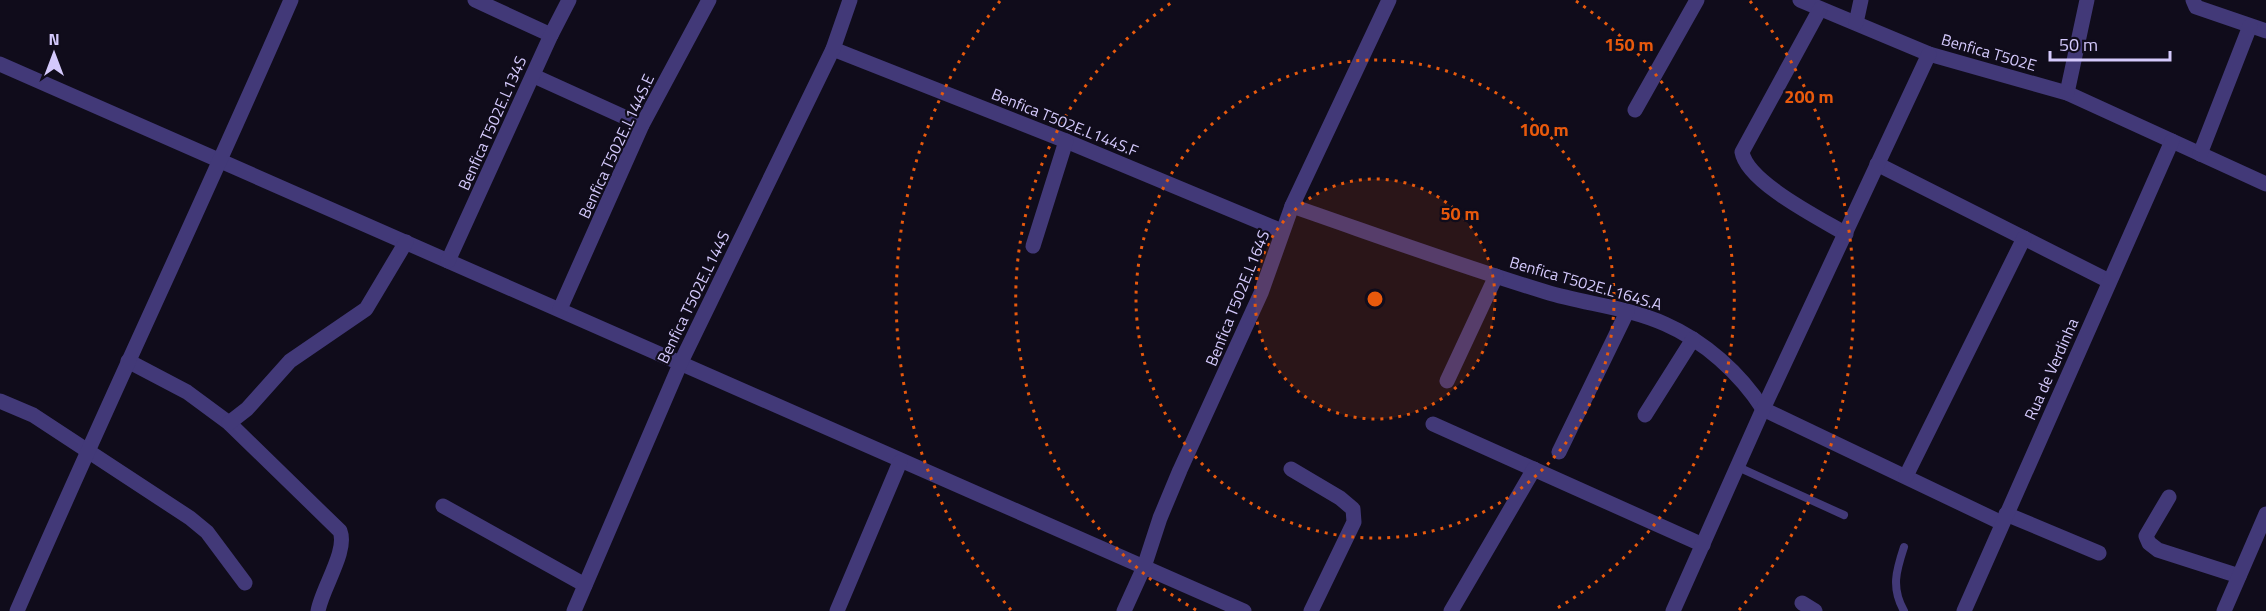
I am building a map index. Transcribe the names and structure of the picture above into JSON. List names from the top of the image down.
{
  "streets": {
    "street": [
      "Benfica T502E",
      "Benfica T502E.L144S.F",
      "Benfica T502E.L134S",
      "Benfica T502E.L144S.E",
      "Benfica T502E.L164S.A",
      "Benfica T502E.L144S",
      "Benfica T502E.L164S",
      "Rua de Verdinha"
    ]
  },
  "crossings": [
    ["Benfica T502E", "Rua de Verdinha"],
    ["Benfica T502E.L144S.F", "Benfica T502E.L144S"],
    ["Benfica T502E.L144S.F", "Benfica T502E.L164S"],
    ["Benfica T502E.L164S.A", "Benfica T502E.L164S"],
    ["Benfica T502E.L164S.A", "Rua de Verdinha"]
  ],
  "scale_bar": "50 m",
  "north": "top",
  "rings": [
    "150 m",
    "200 m",
    "100 m",
    "50 m"
  ]
}
